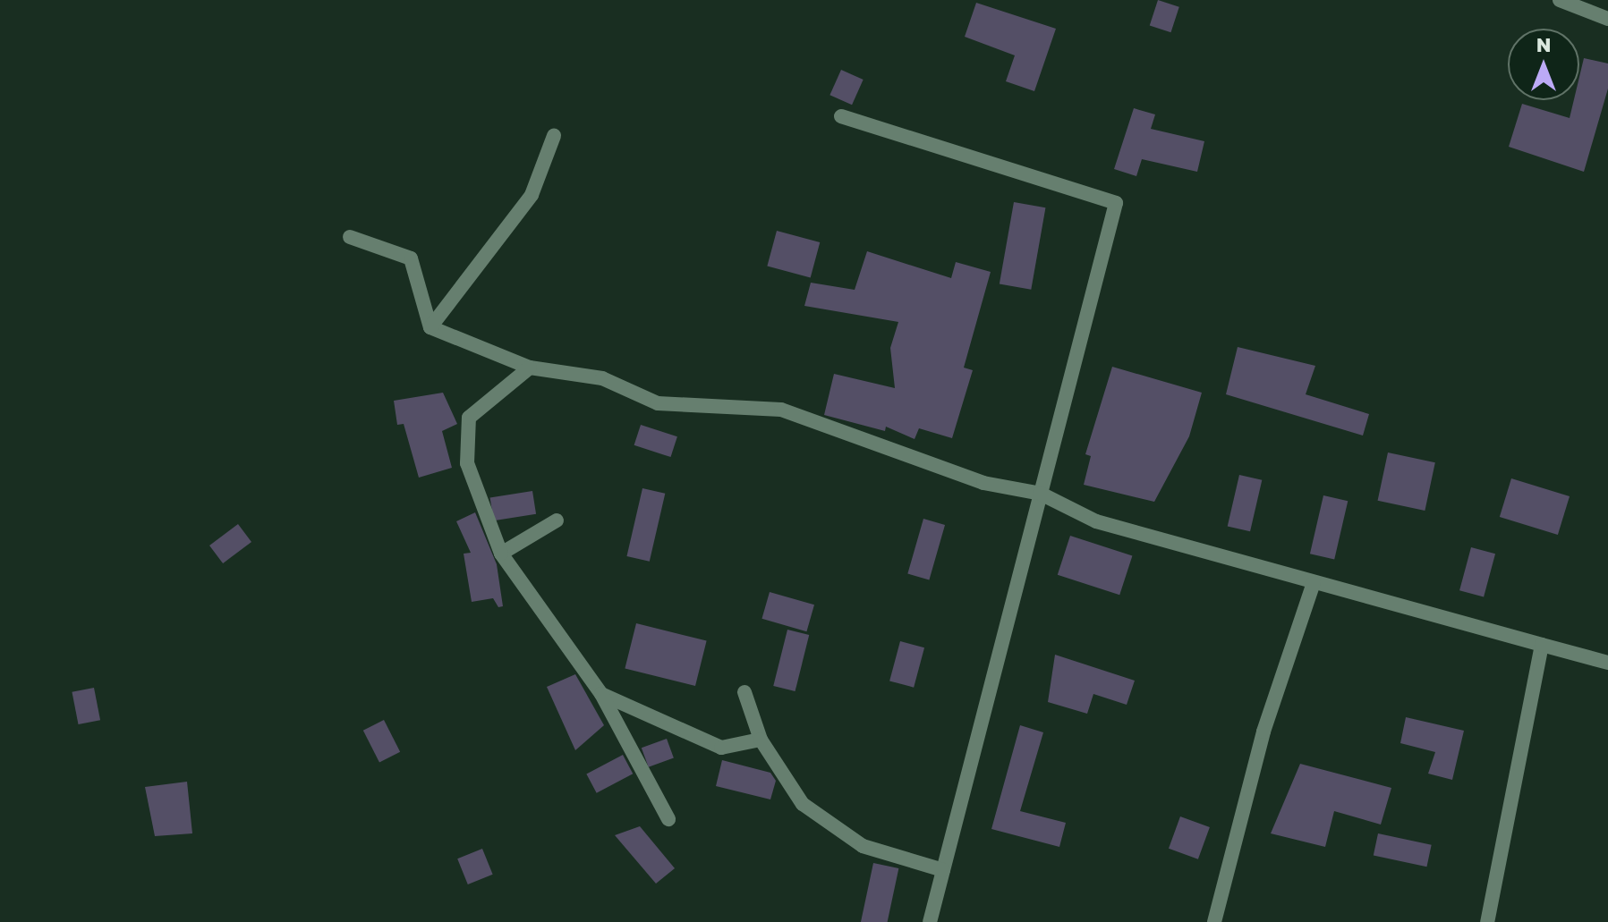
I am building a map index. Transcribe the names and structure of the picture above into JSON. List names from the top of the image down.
{
  "north": "top"
}
